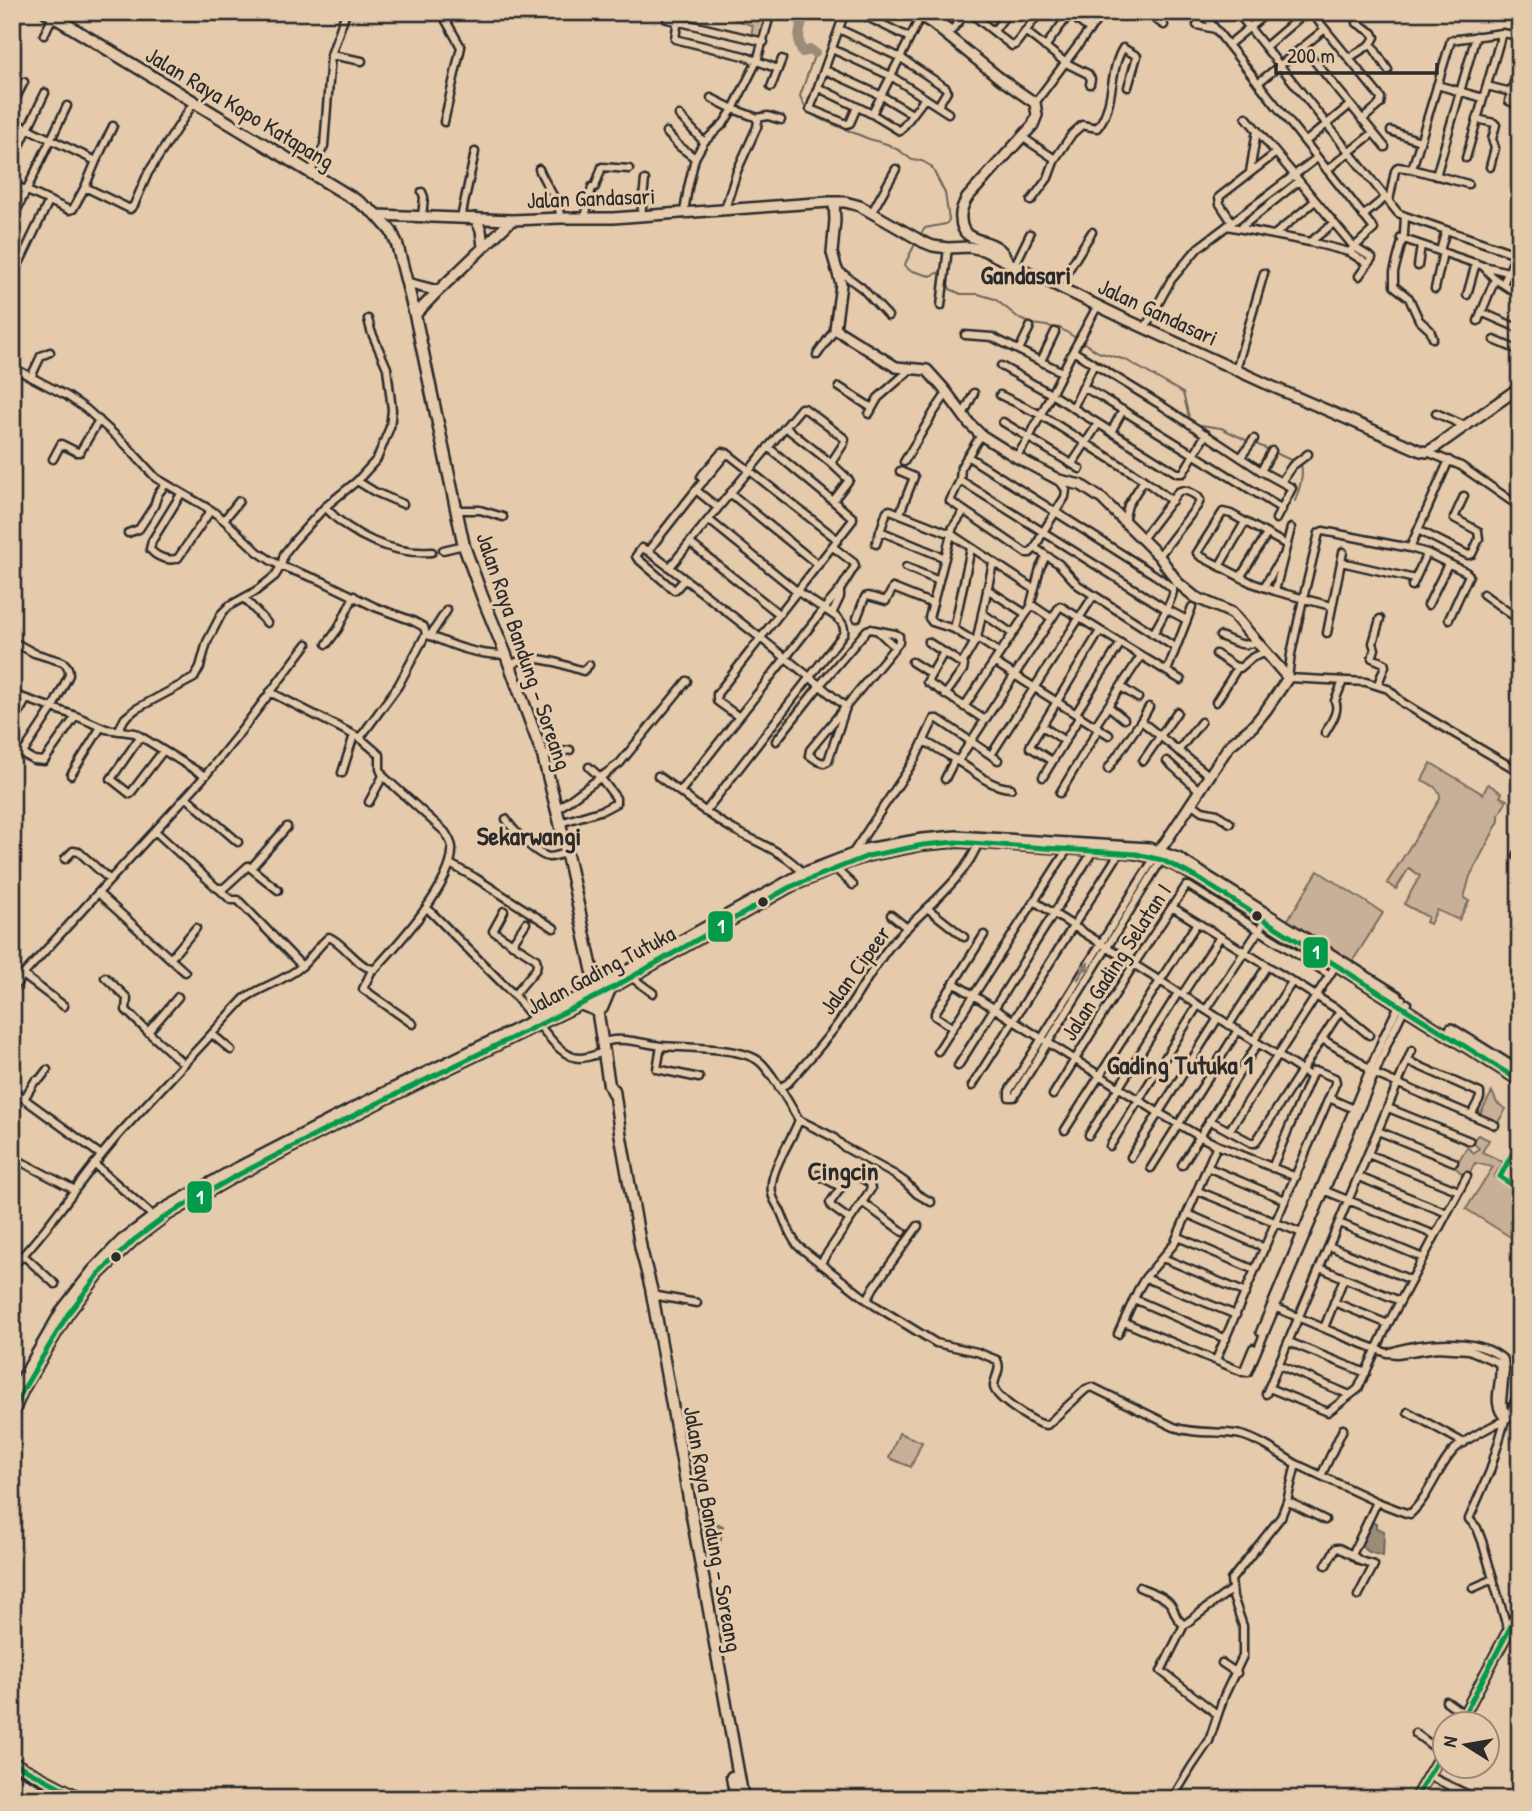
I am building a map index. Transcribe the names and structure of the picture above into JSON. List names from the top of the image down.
{
  "streets": {
    "main road": [
      "Jalan Raya Kopo Katapang",
      "Jalan Gandasari",
      "Jalan Raya Bandung - Soreang",
      "Jalan Gading Tutuka"
    ],
    "street": ["Jalan Gading Selatan I", "Jalan Cipeer"]
  },
  "crossings": [
    ["Jalan Raya Kopo Katapang", "Jalan Gandasari"],
    ["Jalan Raya Kopo Katapang", "Jalan Raya Bandung - Soreang"],
    ["Jalan Gandasari", "Jalan Raya Bandung - Soreang"],
    ["Jalan Raya Bandung - Soreang", "Jalan Gading Tutuka"],
    ["Jalan Gading Tutuka", "Jalan Cipeer"]
  ],
  "districts": [
    "Gandasari",
    "Sekarwangi",
    "Gading Tutuka 1",
    "Cingcin"
  ],
  "lines": ["transit line 1"],
  "scale_bar": "200 m",
  "north": "left"
}
